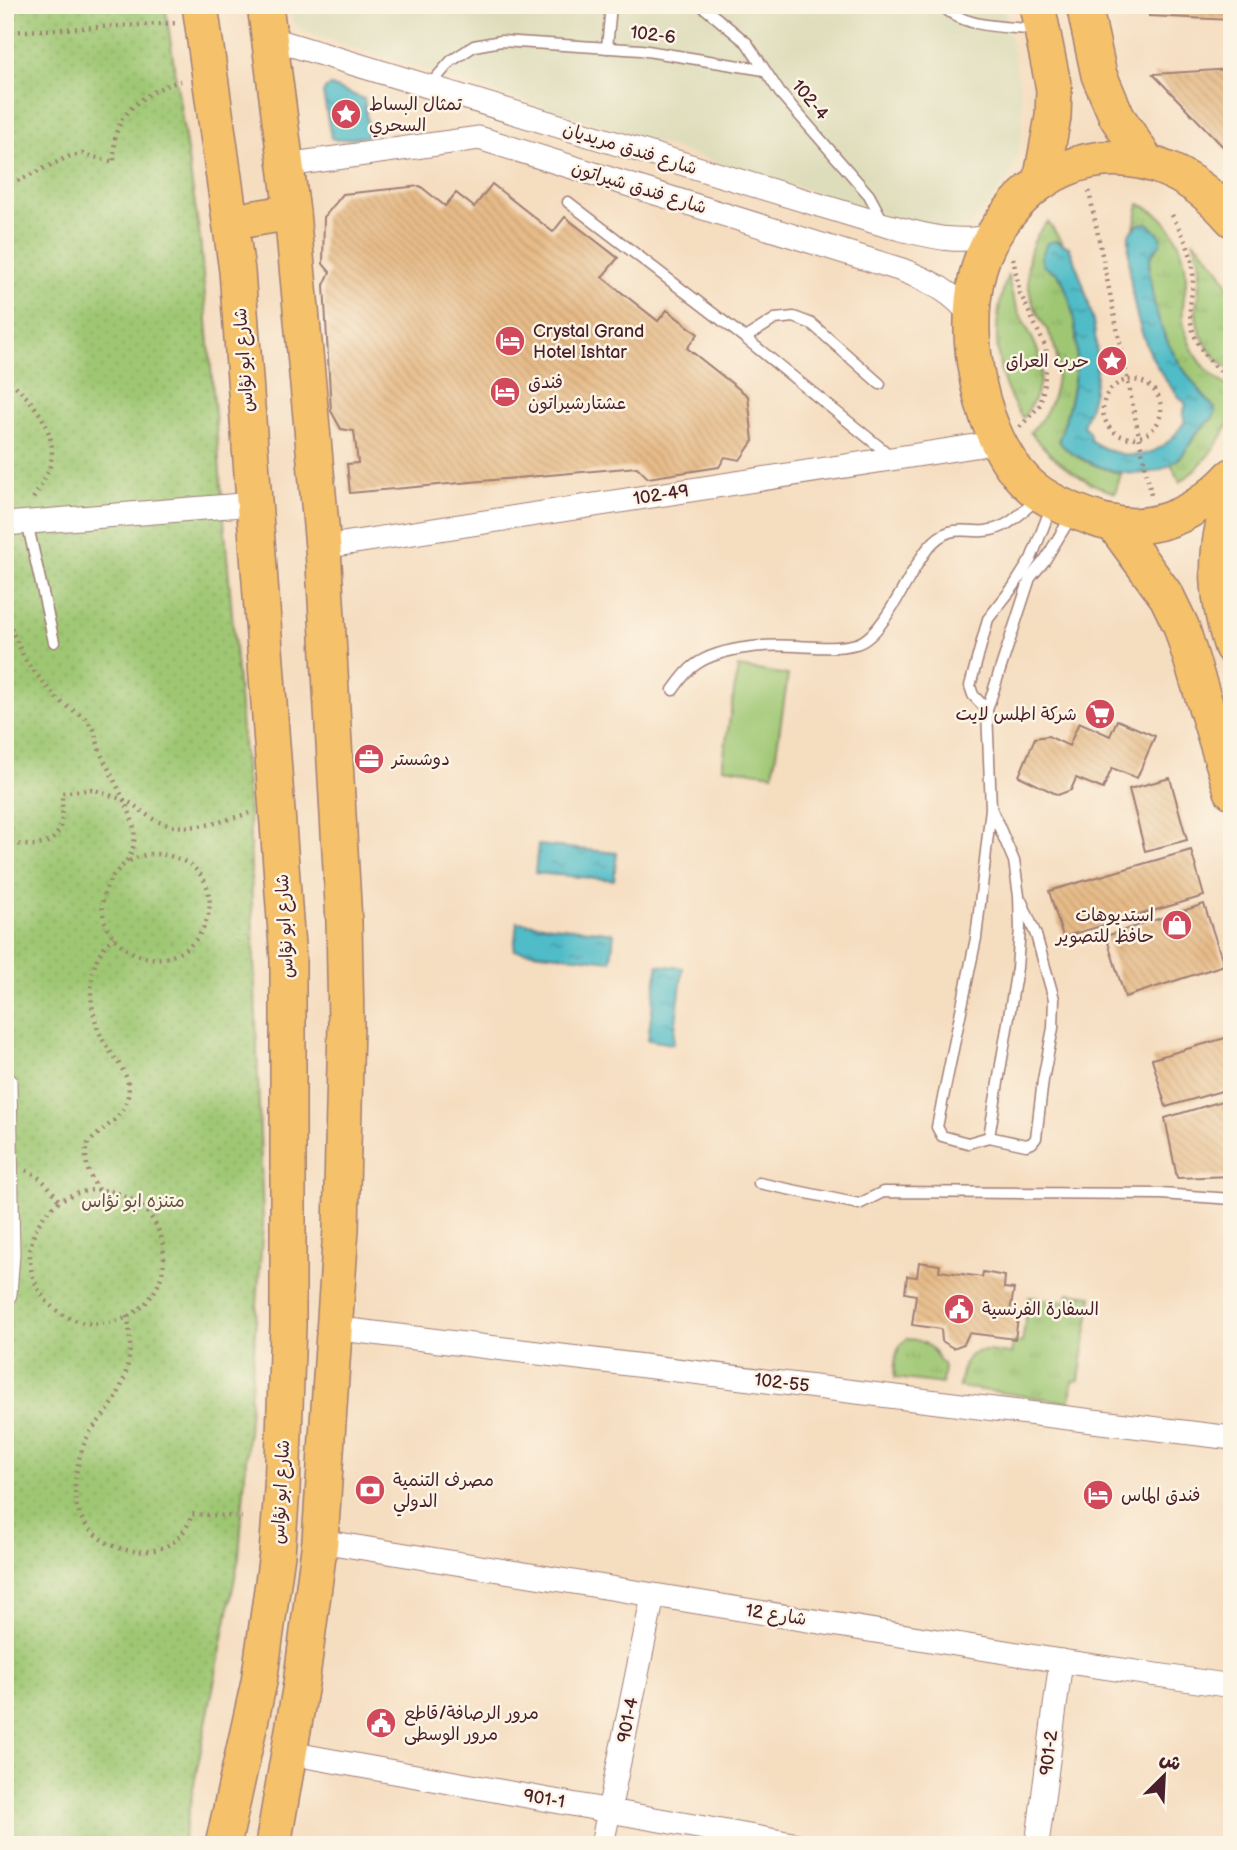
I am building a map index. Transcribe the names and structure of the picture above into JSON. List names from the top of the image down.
{
  "streets": {
    "main road": ["شارع ابو نؤاس"],
    "street": [
      "شارع فندق مريديان",
      "شارع فندق شيراتون",
      "102-49",
      "102-55",
      "شارع 12",
      "901-4",
      "901-2",
      "901-1"
    ],
    "lane": ["102-6", "102-4"]
  },
  "crossings": [
    ["102-6", "102-4"],
    ["102-6", "شارع فندق مريديان"],
    ["102-4", "شارع فندق مريديان"],
    ["شارع 12", "901-4"],
    ["شارع 12", "901-2"],
    ["901-4", "901-1"]
  ],
  "parks": ["متنزه ابو نؤاس"],
  "places": {
    "place": ["تمثال البساط السحري", "حرب العراق"],
    "hotel": ["Crystal Grand Hotel Ishtar", "فندق عشتارشيراتون", "فندق الماس"],
    "supermarket": ["شركة اطلس لايت"],
    "office": ["دوشستر"],
    "shop": ["استديوهات حافظ للتصوير"],
    "public building": ["السفارة الفرنسية", "مرور الرصافة/قاطع مرور الوسطى"],
    "bank": ["مصرف التنمية الدولي"]
  },
  "north": "top right"
}
